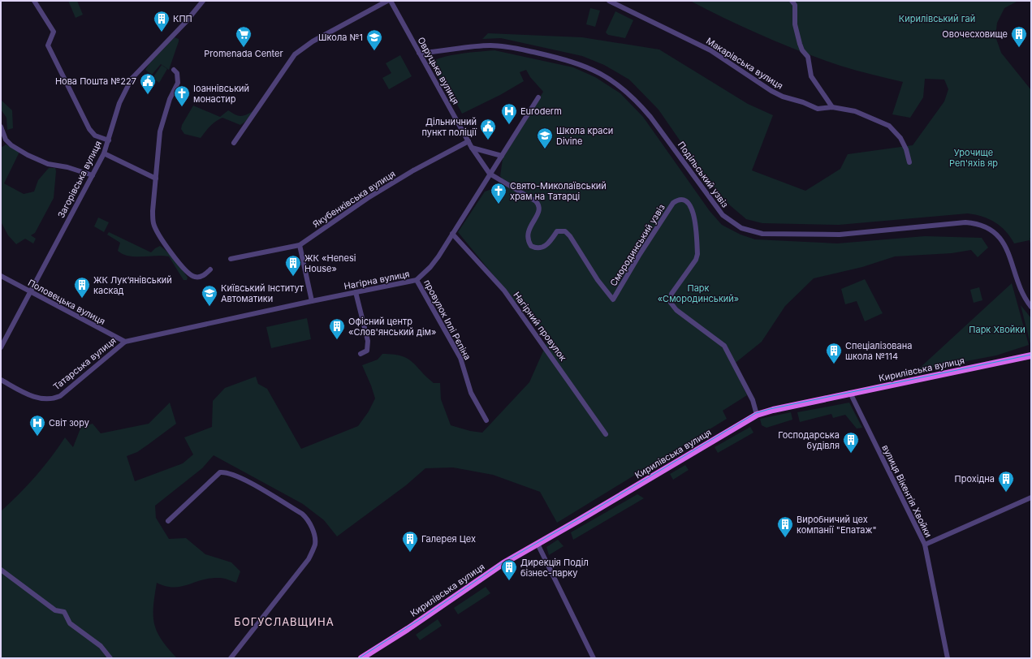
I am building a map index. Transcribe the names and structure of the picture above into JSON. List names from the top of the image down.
{
  "streets": {
    "main road": ["Кирилівська вулиця"],
    "street": [
      "Макарівська вулиця",
      "Овруцька вулиця",
      "Подільський узвіз",
      "Загорівська вулиця",
      "Якубенківська вулиця",
      "Смородинський узвіз",
      "Нагірна вулиця",
      "Половецька вулиця",
      "провулок Іллі Рєпіна",
      "Нагірний провулок",
      "Татарська вулиця",
      "вулиця Вікентія Хвойки"
    ]
  },
  "crossings": [
    ["Овруцька вулиця", "Подільський узвіз"],
    ["Овруцька вулиця", "Якубенківська вулиця"],
    ["Овруцька вулиця", "Смородинський узвіз"],
    ["Овруцька вулиця", "Нагірна вулиця"],
    ["Загорівська вулиця", "Половецька вулиця"],
    ["Смородинський узвіз", "Нагірна вулиця"],
    ["Смородинський узвіз", "Кирилівська вулиця"],
    ["Нагірна вулиця", "Половецька вулиця"],
    ["Нагірна вулиця", "провулок Іллі Рєпіна"],
    ["Нагірна вулиця", "Нагірний провулок"],
    ["Нагірна вулиця", "Татарська вулиця"],
    ["Половецька вулиця", "Татарська вулиця"],
    ["Кирилівська вулиця", "вулиця Вікентія Хвойки"]
  ],
  "districts": ["БОГУСЛАВЩИНА"],
  "parks": [
    "Кирилівський гай",
    "Урочище Реп'яхів яр",
    "Парк «Смородинський»",
    "Парк Хвойки"
  ],
  "places": {
    "building": [
      "КПП",
      "Овочесховище",
      "ЖК «Henesi House»",
      "ЖК Лук’янівський каскад",
      "Офісний центр «Слов'янський дім»",
      "Спеціалізована школа №114",
      "Господарська будівля",
      "Прохідна",
      "Виробничий цех компанії \"Епатаж\"",
      "Галерея Цех",
      "Дирекція Поділ бізнес-парку"
    ],
    "supermarket": ["Promenada Center"],
    "school or university": ["Школа №1", "Школа краси Divine", "Київський Інститут Автоматики"],
    "public building": ["Нова Пошта №227", "Дільничний пункт поліції"],
    "church": ["Іоаннівський монастир", "Свято-Миколаївський храм на Татарці"],
    "hospital": ["Euroderm", "Світ зору"]
  }
}
